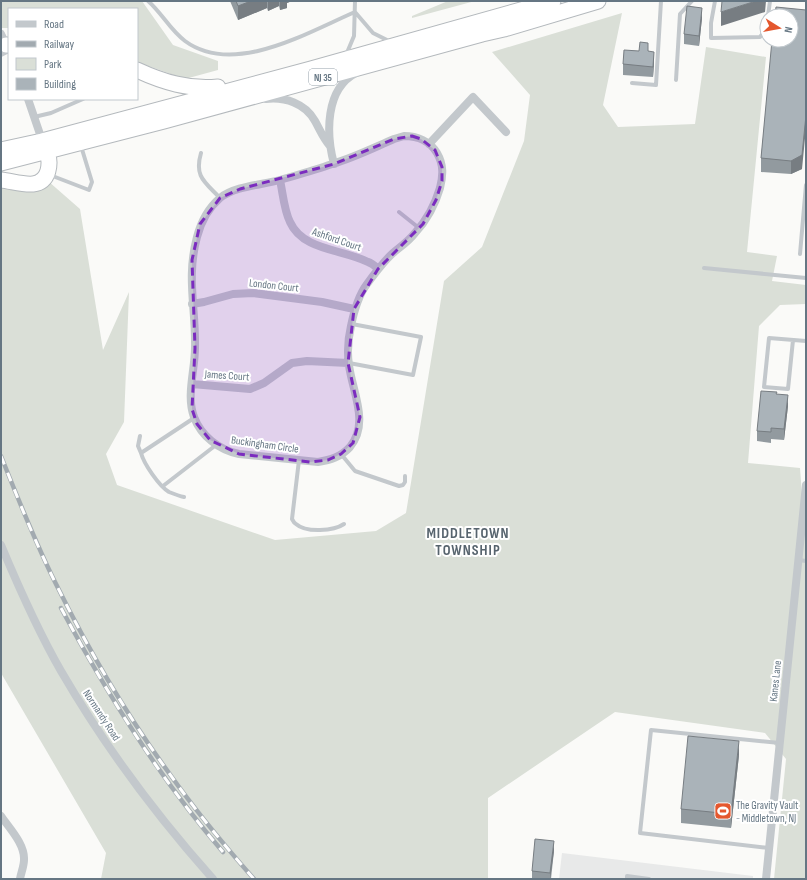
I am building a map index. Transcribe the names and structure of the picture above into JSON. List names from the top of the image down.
{
  "streets": {
    "highway": ["NJ 35"],
    "street": [
      "Ashford Court",
      "London Court",
      "James Court",
      "Buckingham Circle",
      "Kanes Lane",
      "Normandy Road"
    ]
  },
  "crossings": [
    ["Ashford Court", "Buckingham Circle"],
    ["London Court", "Buckingham Circle"],
    ["James Court", "Buckingham Circle"]
  ],
  "districts": ["MIDDLETOWN TOWNSHIP"],
  "places": {
    "sports": ["The Gravity Vault - Middletown, NJ"]
  },
  "legend": [
    "Road",
    "Railway",
    "Park",
    "Building"
  ],
  "north": "right"
}
